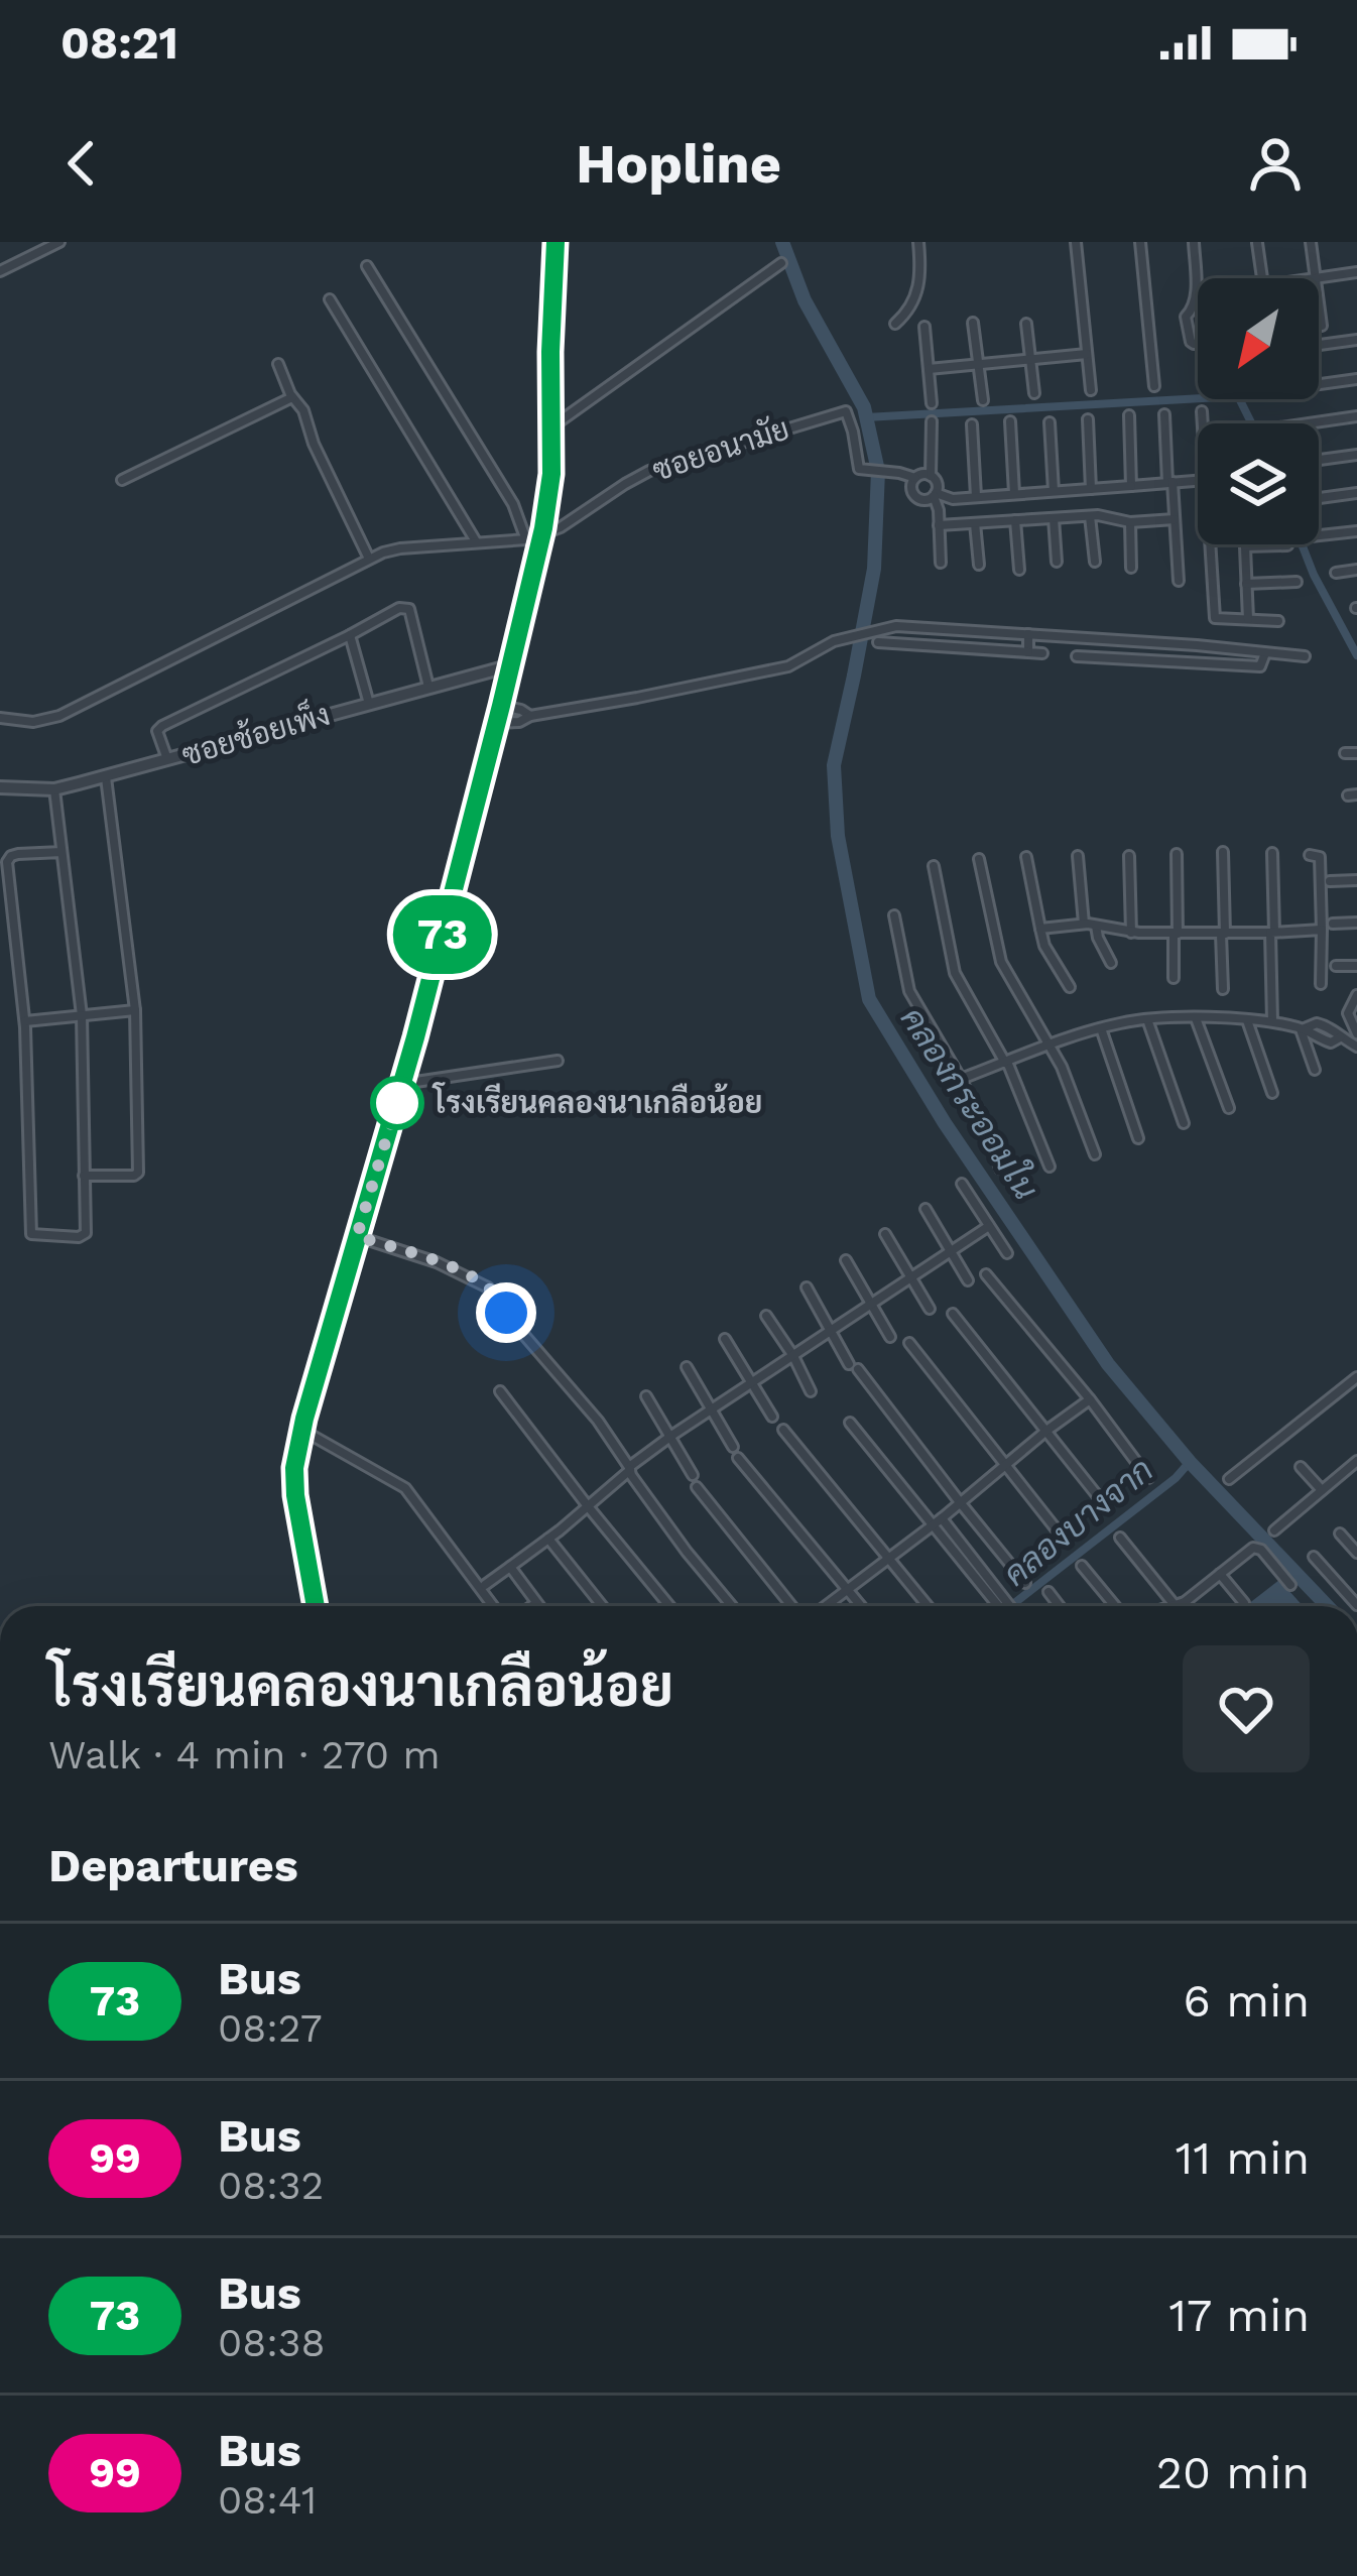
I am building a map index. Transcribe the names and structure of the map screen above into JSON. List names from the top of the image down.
{
  "streets": {
    "street": ["ซอยอนามัย", "ซอยช้อยเพ็ง"]
  },
  "water": ["คลองกระออมใน", "คลองบางจาก"],
  "places": ["โรงเรียนคลองนาเกลือน้อย"],
  "lines": ["bus line 73"],
  "north": "bottom left",
  "page": {
    "status": "08:21",
    "header": "Hopline",
    "on_map": "73",
    "heading": [
      ["โรงเรียนคลองนาเกลือน้อย", "Walk · 4 min · 270 m"],
      "Departures"
    ],
    "list": [
      {
        "mark": "73",
        "name": "Bus",
        "note": "08:27",
        "value": "6 min"
      },
      {
        "mark": "99",
        "name": "Bus",
        "note": "08:32",
        "value": "11 min"
      },
      {
        "mark": "73",
        "name": "Bus",
        "note": "08:38",
        "value": "17 min"
      },
      {
        "mark": "99",
        "name": "Bus",
        "note": "08:41",
        "value": "20 min"
      }
    ]
  }
}
